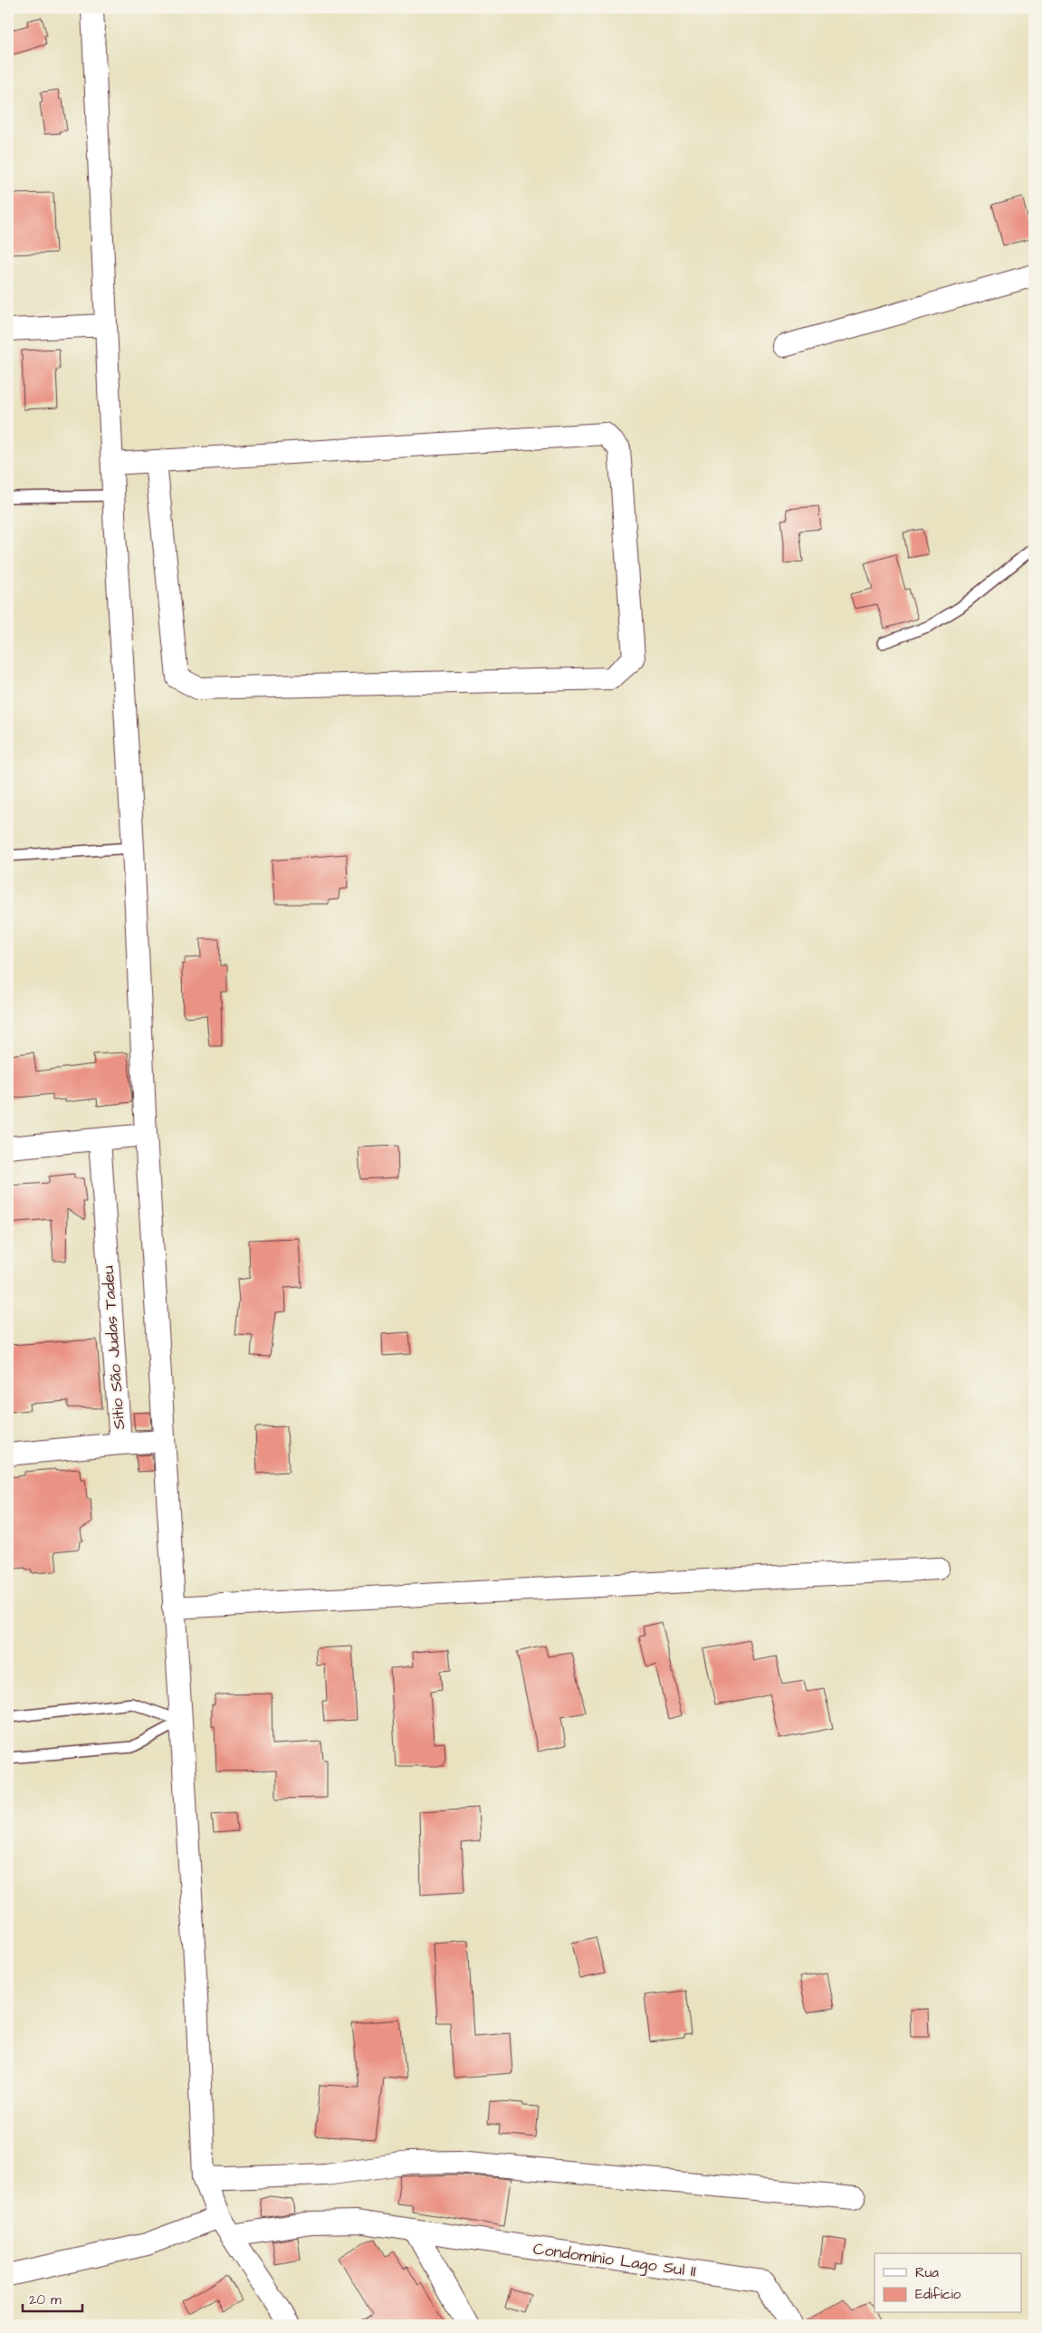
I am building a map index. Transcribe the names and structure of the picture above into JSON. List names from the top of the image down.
{
  "streets": {
    "street": ["Sítio São Judas Tadeu", "Condomínio Lago Sul II"]
  },
  "legend": ["Rua", "Edifício"],
  "scale_bar": "20 m"
}
